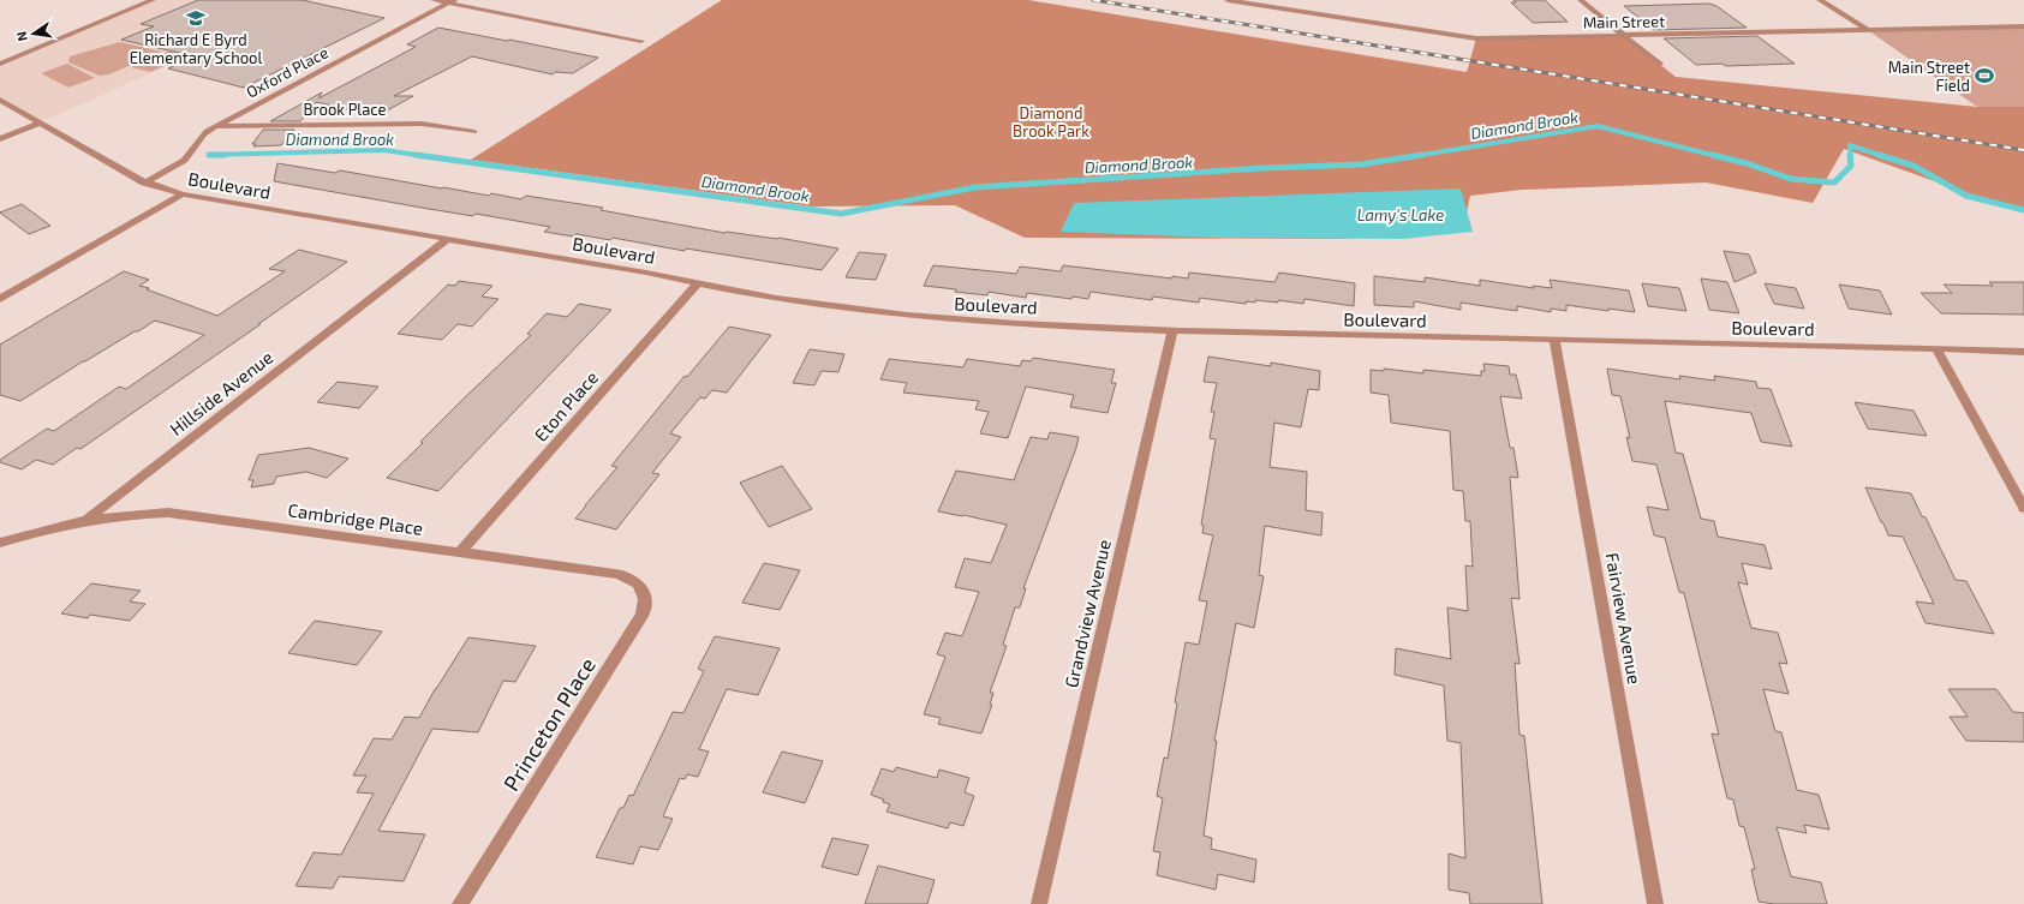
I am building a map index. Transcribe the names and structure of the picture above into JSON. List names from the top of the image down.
{
  "streets": {
    "street": [
      "Main Street",
      "Oxford Place",
      "Brook Place",
      "Boulevard",
      "Hillside Avenue",
      "Eton Place",
      "Cambridge Place",
      "Grandview Avenue",
      "Fairview Avenue",
      "Princeton Place"
    ]
  },
  "crossings": [
    ["Oxford Place", "Brook Place"],
    ["Oxford Place", "Boulevard"],
    ["Boulevard", "Hillside Avenue"],
    ["Boulevard", "Eton Place"],
    ["Boulevard", "Grandview Avenue"],
    ["Boulevard", "Fairview Avenue"],
    ["Hillside Avenue", "Cambridge Place"],
    ["Eton Place", "Cambridge Place"],
    ["Cambridge Place", "Princeton Place"]
  ],
  "water": ["Diamond Brook", "Lamy's Lake"],
  "parks": ["Diamond Brook Park"],
  "places": {
    "school or university": ["Richard E Byrd Elementary School"],
    "sports": ["Main Street Field"]
  },
  "north": "left"
}
